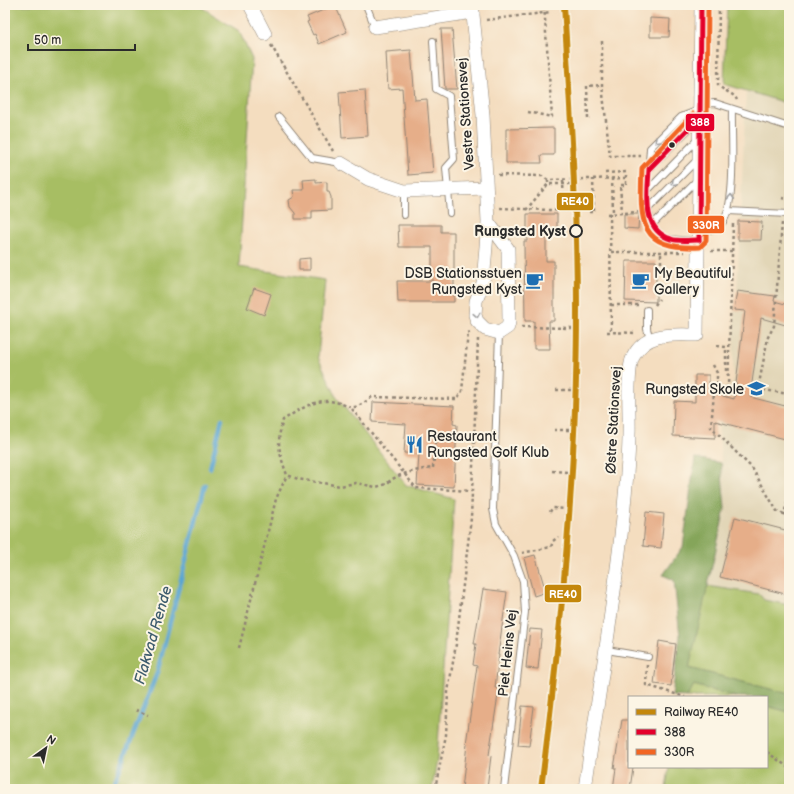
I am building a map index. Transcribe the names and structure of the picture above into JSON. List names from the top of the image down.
{
  "streets": {
    "street": ["Vestre Stationsvej", "Østre Stationsvej"],
    "lane": ["Piet Heins Vej"]
  },
  "water": ["Flakvad Rende"],
  "places": {
    "other": ["Rungsted Kyst"],
    "cafe": ["DSB Stationsstuen Rungsted Kyst", "My Beautiful Gallery"],
    "school or university": ["Rungsted Skole"],
    "restaurant": ["Restaurant Rungsted Golf Klub"]
  },
  "lines": ["rail line RE40", "transit line 388", "transit line 330R"],
  "legend": ["Railway RE40", "388", "330R"],
  "scale_bar": "50 m",
  "north": "top right"
}
